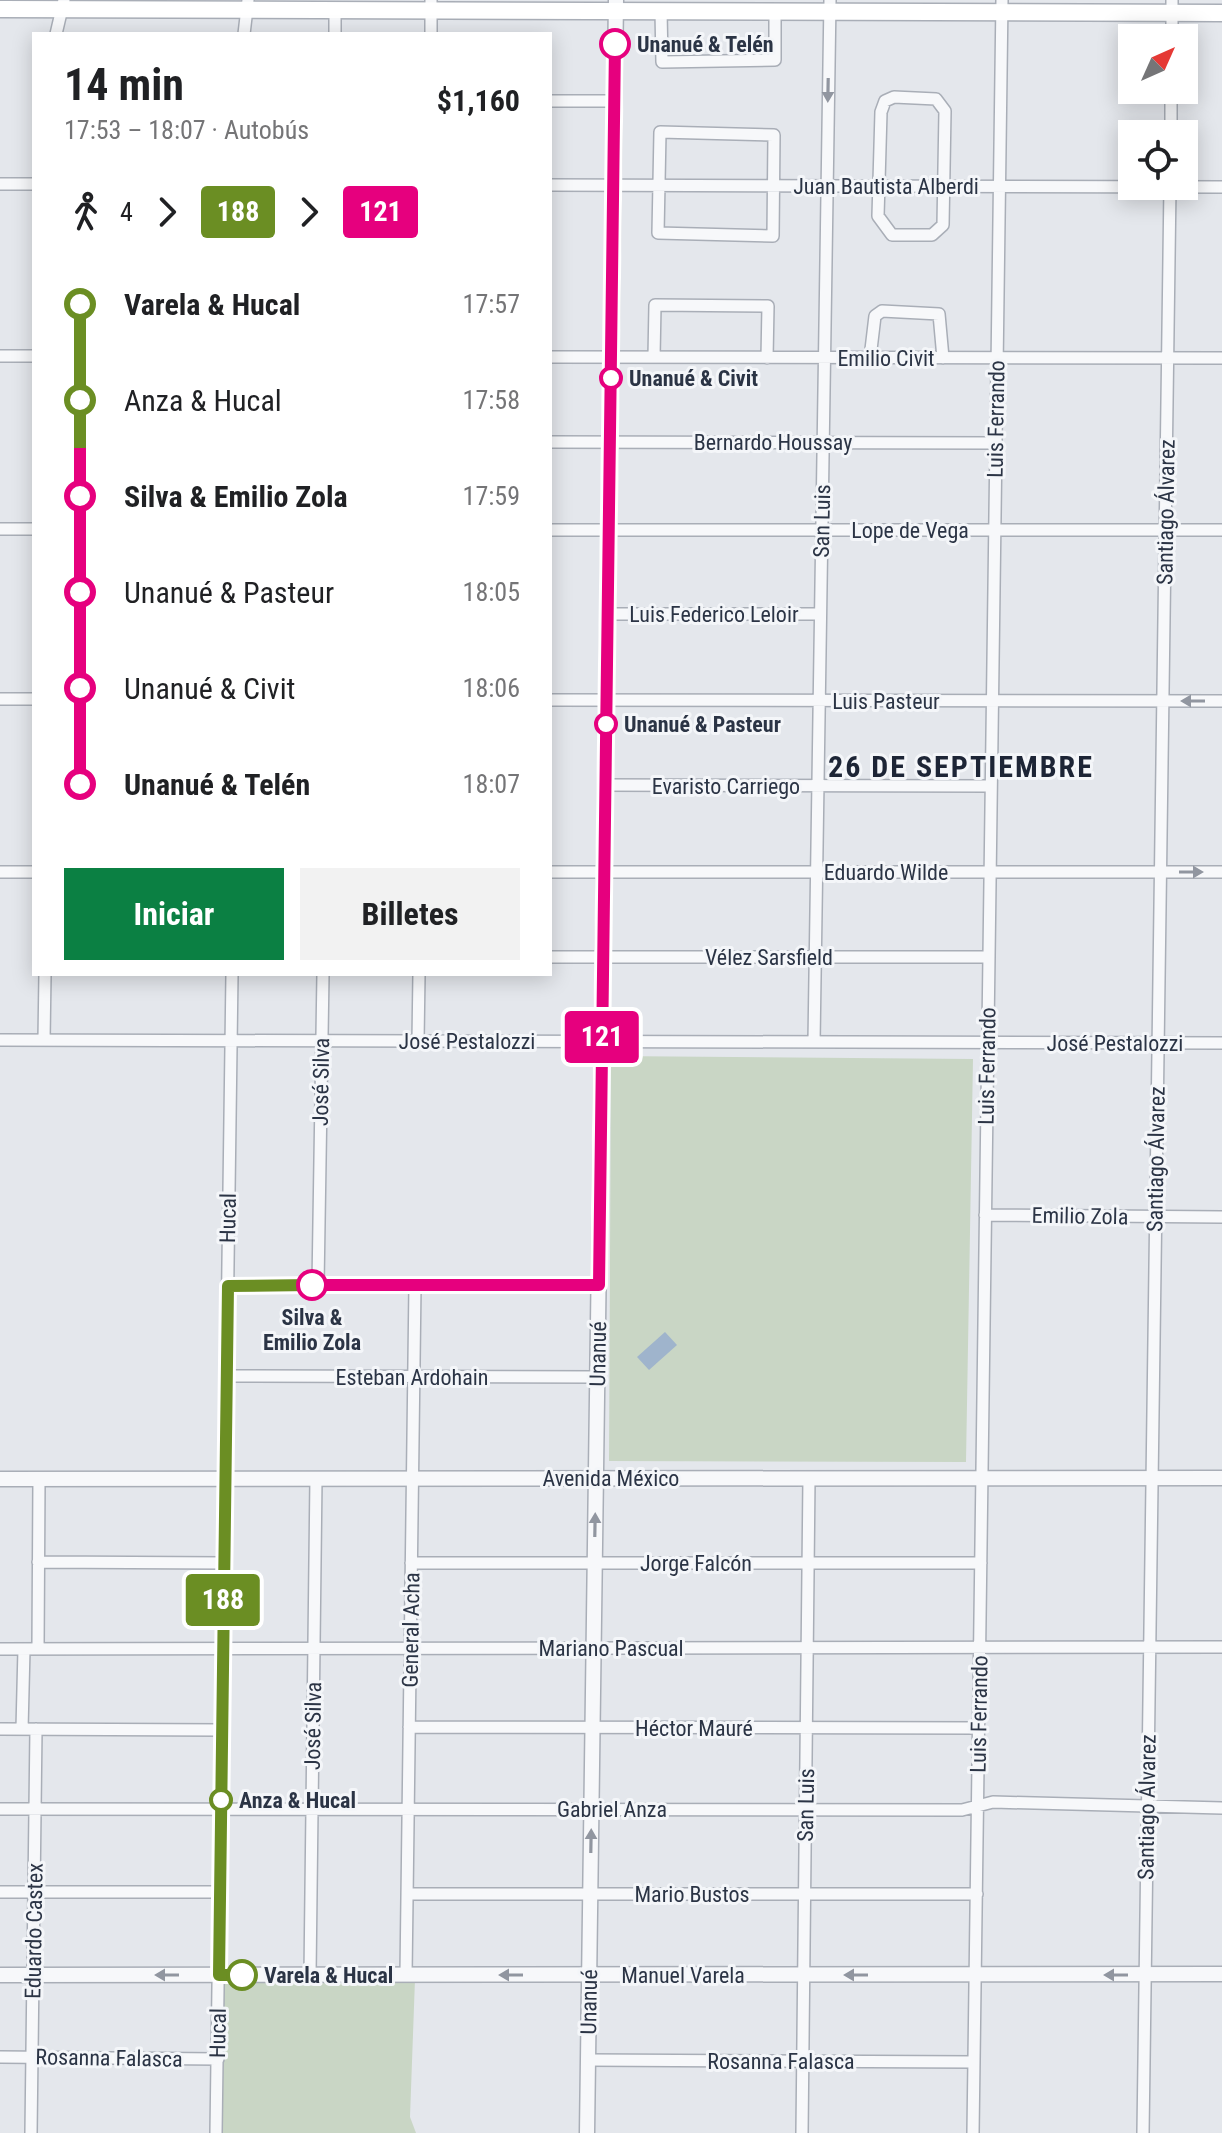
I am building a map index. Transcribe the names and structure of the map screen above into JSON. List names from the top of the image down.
{
  "streets": {
    "street": [
      "Juan Bautista Alberdi",
      "Emilio Civit",
      "Luis Ferrando",
      "Bernardo Houssay",
      "Santiago Álvarez",
      "San Luis",
      "Lope de Vega",
      "Luis Federico Leloir",
      "Luis Pasteur",
      "Evaristo Carriego",
      "Eduardo Wilde",
      "Vélez Sarsfield",
      "José Pestalozzi",
      "José Silva",
      "Emilio Zola",
      "Hucal",
      "Unanué",
      "Esteban Ardohain",
      "Avenida México",
      "Jorge Falcón",
      "General Acha",
      "Mariano Pascual",
      "Héctor Mauré",
      "Gabriel Anza",
      "Mario Bustos",
      "Eduardo Castex",
      "Manuel Varela",
      "Rosanna Falasca"
    ]
  },
  "crossings": [
    ["Juan Bautista Alberdi", "Luis Ferrando"],
    ["Juan Bautista Alberdi", "San Luis"],
    ["Juan Bautista Alberdi", "Unanué"],
    ["Emilio Civit", "Luis Ferrando"],
    ["Emilio Civit", "Santiago Álvarez"],
    ["Emilio Civit", "San Luis"],
    ["Emilio Civit", "Unanué"],
    ["Luis Ferrando", "Bernardo Houssay"],
    ["Luis Ferrando", "Lope de Vega"],
    ["Luis Ferrando", "Luis Pasteur"],
    ["Luis Ferrando", "Evaristo Carriego"],
    ["Luis Ferrando", "Eduardo Wilde"],
    ["Luis Ferrando", "Vélez Sarsfield"],
    ["Luis Ferrando", "José Pestalozzi"],
    ["Luis Ferrando", "Emilio Zola"],
    ["Luis Ferrando", "Avenida México"],
    ["Luis Ferrando", "Jorge Falcón"],
    ["Luis Ferrando", "Mariano Pascual"],
    ["Luis Ferrando", "Héctor Mauré"],
    ["Luis Ferrando", "Gabriel Anza"],
    ["Luis Ferrando", "Mario Bustos"],
    ["Luis Ferrando", "Manuel Varela"],
    ["Luis Ferrando", "Rosanna Falasca"],
    ["Bernardo Houssay", "San Luis"],
    ["Bernardo Houssay", "Unanué"],
    ["Santiago Álvarez", "Lope de Vega"],
    ["Santiago Álvarez", "Luis Pasteur"],
    ["Santiago Álvarez", "Eduardo Wilde"],
    ["Santiago Álvarez", "José Pestalozzi"],
    ["Santiago Álvarez", "Emilio Zola"],
    ["Santiago Álvarez", "Avenida México"],
    ["Santiago Álvarez", "Mariano Pascual"],
    ["Santiago Álvarez", "Gabriel Anza"],
    ["Santiago Álvarez", "Manuel Varela"],
    ["San Luis", "Lope de Vega"],
    ["San Luis", "Luis Federico Leloir"],
    ["San Luis", "Luis Pasteur"],
    ["San Luis", "Evaristo Carriego"],
    ["San Luis", "Eduardo Wilde"],
    ["San Luis", "Vélez Sarsfield"],
    ["San Luis", "José Pestalozzi"],
    ["San Luis", "Avenida México"],
    ["San Luis", "Jorge Falcón"],
    ["San Luis", "Mariano Pascual"],
    ["San Luis", "Héctor Mauré"],
    ["San Luis", "Gabriel Anza"],
    ["San Luis", "Mario Bustos"],
    ["San Luis", "Manuel Varela"],
    ["San Luis", "Rosanna Falasca"],
    ["Lope de Vega", "Unanué"],
    ["Luis Federico Leloir", "Unanué"],
    ["Luis Pasteur", "Unanué"],
    ["Evaristo Carriego", "Unanué"],
    ["Eduardo Wilde", "Unanué"],
    ["Vélez Sarsfield", "Unanué"],
    ["José Pestalozzi", "José Silva"],
    ["José Pestalozzi", "Hucal"],
    ["José Pestalozzi", "Unanué"],
    ["José Silva", "Avenida México"],
    ["José Silva", "Mariano Pascual"],
    ["José Silva", "Gabriel Anza"],
    ["José Silva", "Manuel Varela"],
    ["Hucal", "Esteban Ardohain"],
    ["Hucal", "Avenida México"],
    ["Hucal", "Mariano Pascual"],
    ["Hucal", "Gabriel Anza"],
    ["Hucal", "Manuel Varela"],
    ["Hucal", "Rosanna Falasca"],
    ["Unanué", "Esteban Ardohain"],
    ["Unanué", "Avenida México"],
    ["Unanué", "Jorge Falcón"],
    ["Unanué", "Mariano Pascual"],
    ["Unanué", "Héctor Mauré"],
    ["Unanué", "Gabriel Anza"],
    ["Unanué", "Mario Bustos"],
    ["Unanué", "Manuel Varela"],
    ["Unanué", "Rosanna Falasca"],
    ["Esteban Ardohain", "General Acha"],
    ["Avenida México", "General Acha"],
    ["Jorge Falcón", "General Acha"],
    ["General Acha", "Mariano Pascual"],
    ["General Acha", "Héctor Mauré"],
    ["General Acha", "Gabriel Anza"],
    ["General Acha", "Mario Bustos"],
    ["General Acha", "Manuel Varela"],
    ["Gabriel Anza", "Eduardo Castex"],
    ["Eduardo Castex", "Manuel Varela"],
    ["Eduardo Castex", "Rosanna Falasca"]
  ],
  "one_way": ["Manuel Varela"],
  "districts": ["26 DE SEPTIEMBRE"],
  "places": [
    "Unanué & Telén",
    "Unanué & Civit",
    "Unanué & Pasteur",
    "Silva & Emilio Zola",
    "Anza & Hucal",
    "Varela & Hucal"
  ],
  "lines": ["bus line 121", "bus line 188"],
  "north": "top right",
  "page": {
    "on_map": ["188", "121"],
    "heading": ["14 min", "17:53 – 18:07 · Autobús", "$1,160"],
    "legs": ["4", "188", "121"],
    "list": [
      {
        "name": "Varela & Hucal",
        "value": "17:57"
      },
      {
        "name": "Anza & Hucal",
        "value": "17:58"
      },
      {
        "name": "Silva & Emilio Zola",
        "value": "17:59"
      },
      {
        "name": "Unanué & Pasteur",
        "value": "18:05"
      },
      {
        "name": "Unanué & Civit",
        "value": "18:06"
      },
      {
        "name": "Unanué & Telén",
        "value": "18:07"
      }
    ],
    "buttons": ["Iniciar", "Billetes"]
  }
}
